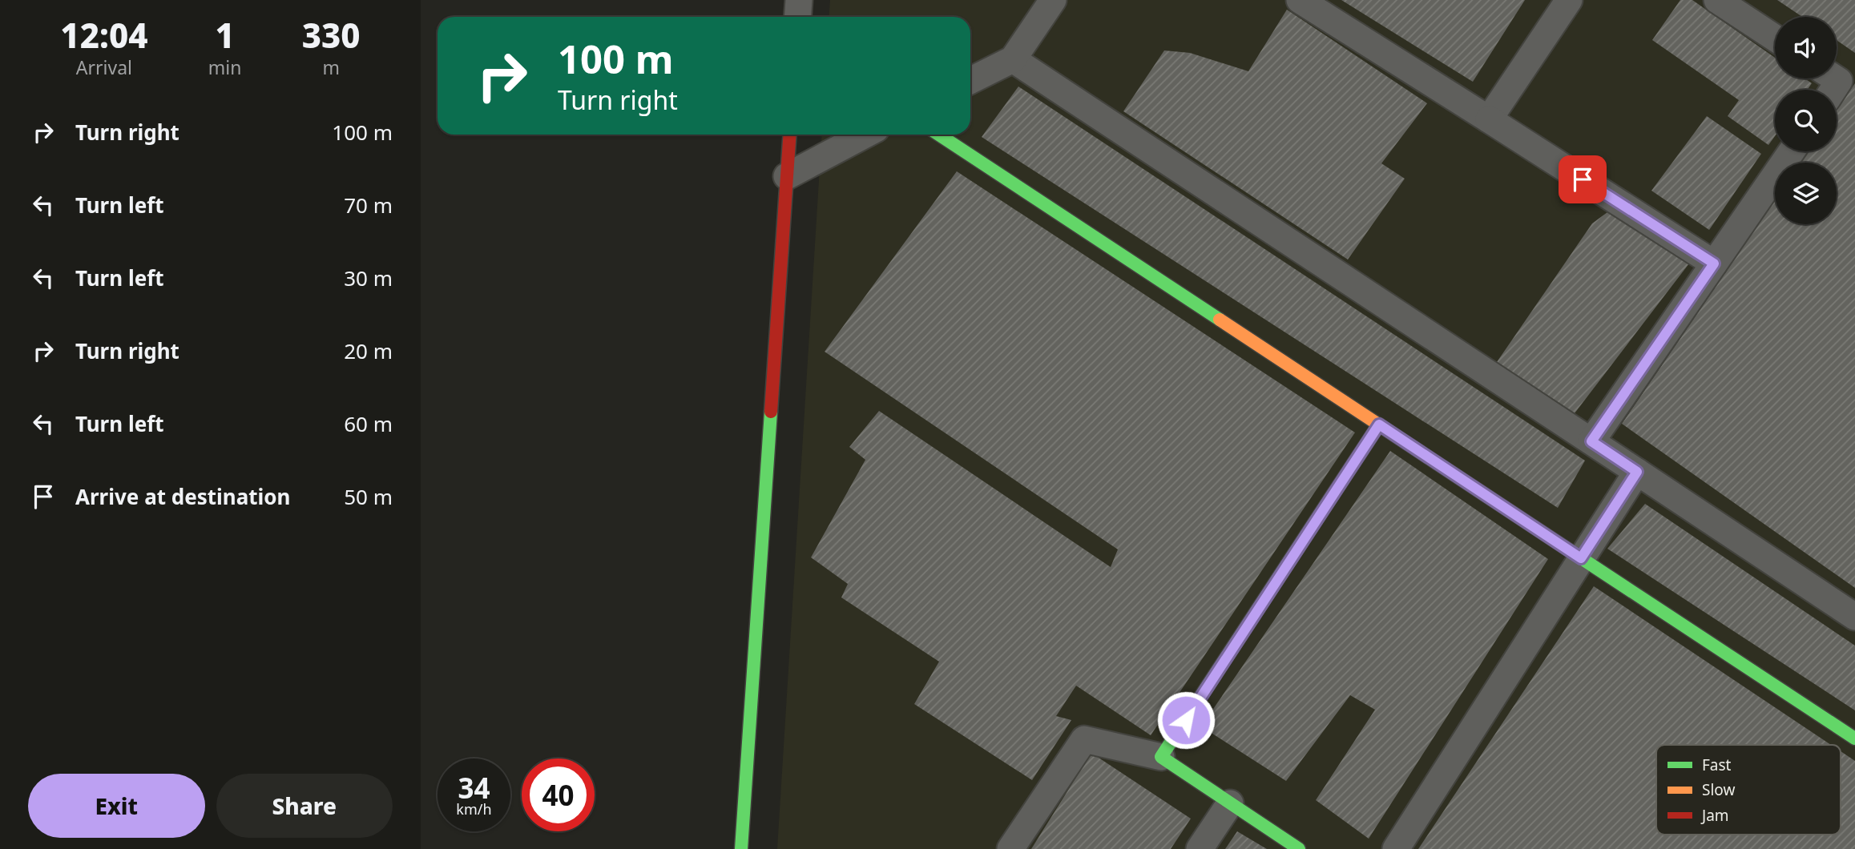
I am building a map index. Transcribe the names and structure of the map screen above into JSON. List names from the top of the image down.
{
  "legend": ["Fast", "Slow", "Jam"],
  "page": {
    "eta": [
      "12:04",
      "Arrival",
      "1",
      "min",
      "330",
      "m"
    ],
    "turn": ["100 m", "Turn right"],
    "list": [
      {
        "name": "Turn right",
        "value": "100 m"
      },
      {
        "name": "Turn left",
        "value": "70 m"
      },
      {
        "name": "Turn left",
        "value": "30 m"
      },
      {
        "name": "Turn right",
        "value": "20 m"
      },
      {
        "name": "Turn left",
        "value": "60 m"
      },
      {
        "name": "Arrive at destination",
        "value": "50 m"
      }
    ],
    "speed": "34 km/h",
    "limit": "40",
    "buttons": ["Exit", "Share"]
  }
}
